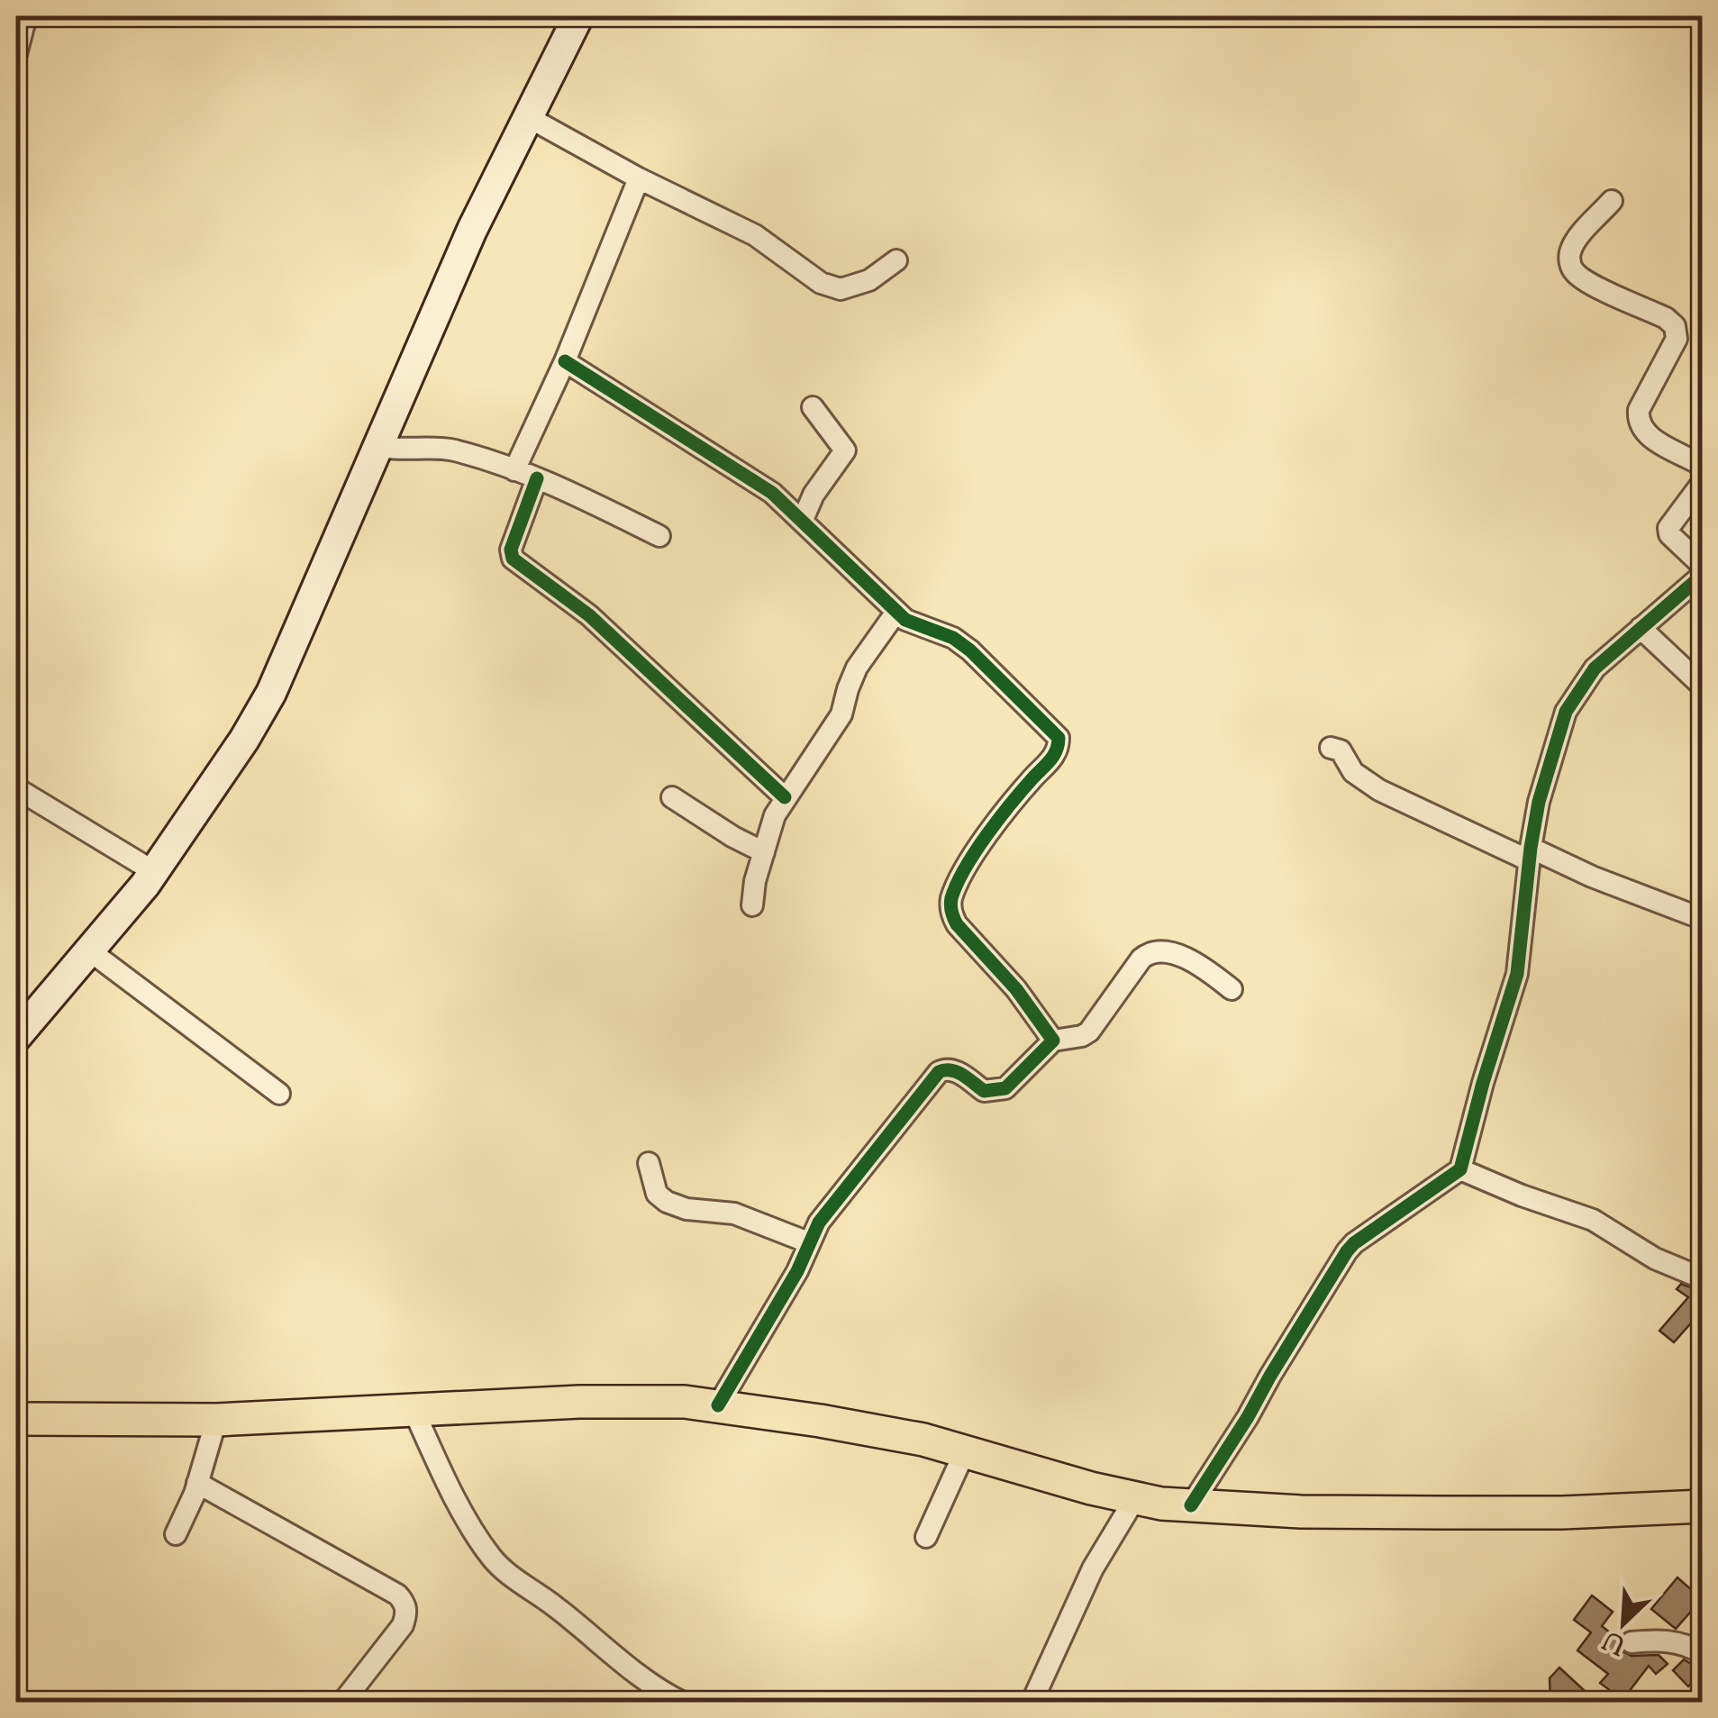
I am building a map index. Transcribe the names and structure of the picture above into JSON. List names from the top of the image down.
{
  "north": "bottom left"
}
